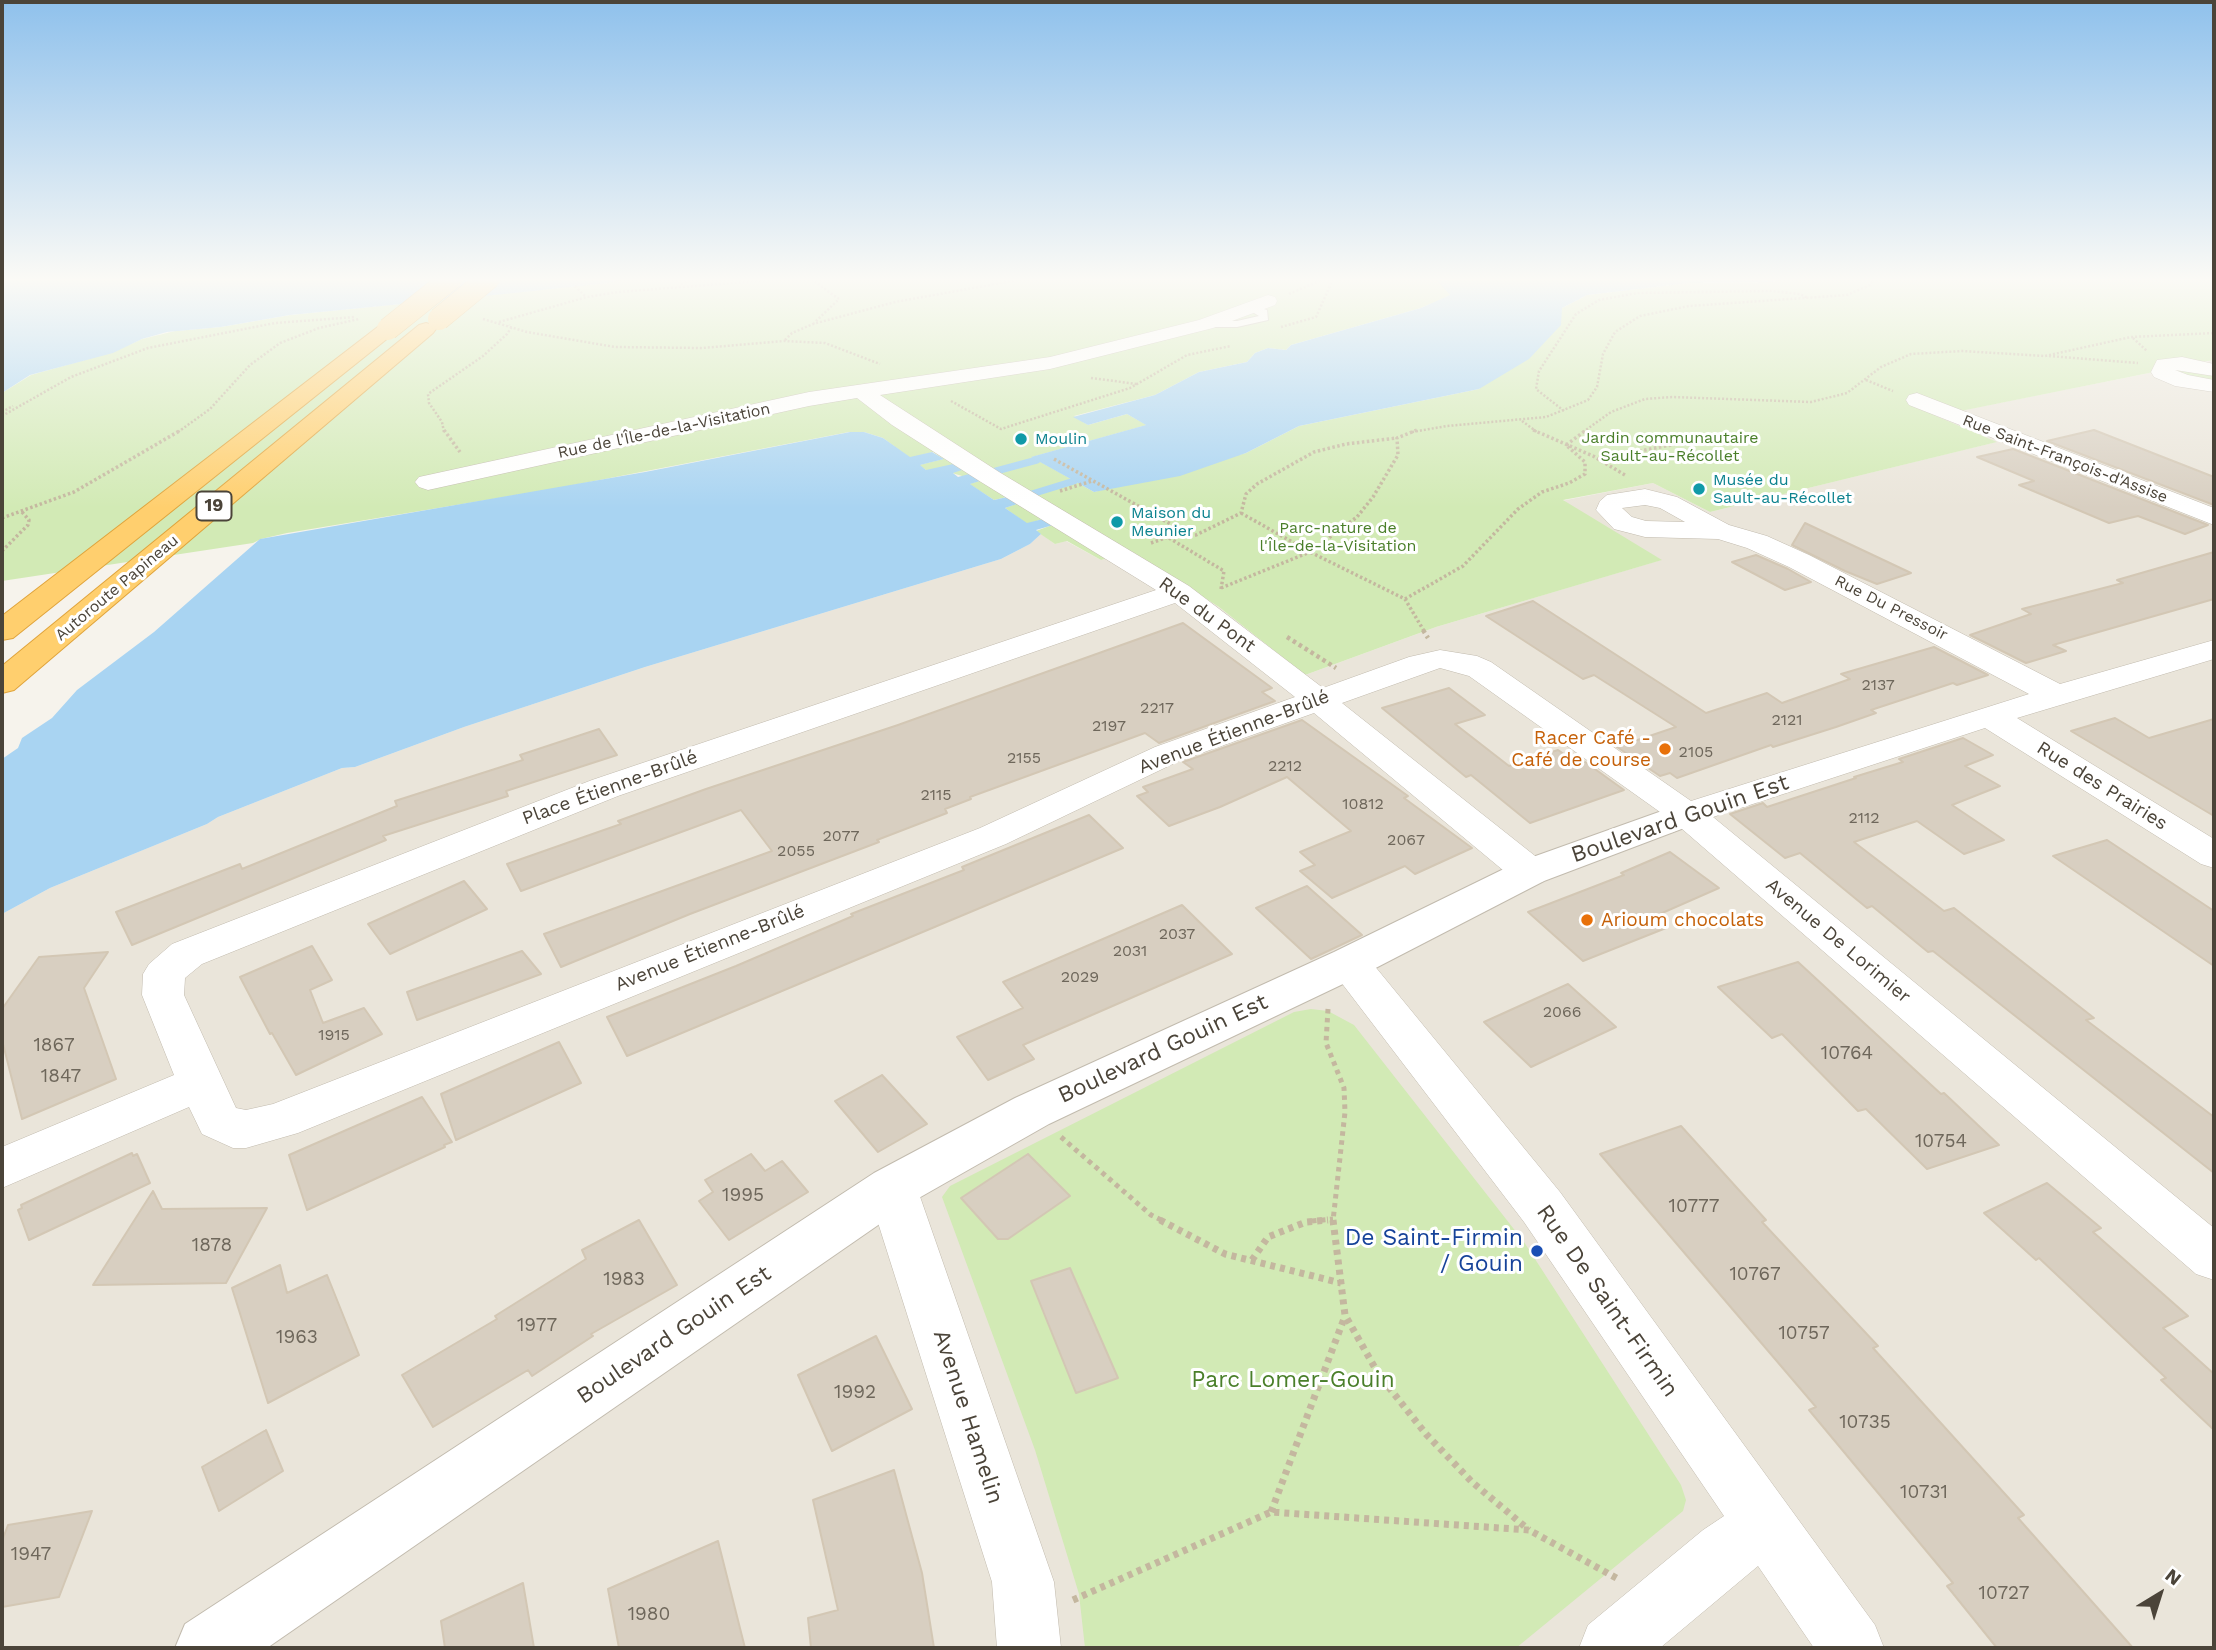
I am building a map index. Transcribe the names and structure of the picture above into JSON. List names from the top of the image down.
{
  "streets": {
    "highway": ["19", "Autoroute Papineau"],
    "street": [
      "Rue de l'Île-de-la-Visitation",
      "Rue Saint-François-d'Assise",
      "Rue Du Pressoir",
      "Rue du Pont",
      "Avenue Étienne-Brûlé",
      "Rue des Prairies",
      "Place Étienne-Brûlé",
      "Boulevard Gouin Est",
      "Avenue De Lorimier",
      "Rue De Saint-Firmin",
      "Avenue Hamelin"
    ]
  },
  "crossings": [
    ["Rue de l'Île-de-la-Visitation", "Rue du Pont"],
    ["Rue Du Pressoir", "Boulevard Gouin Est"],
    ["Rue du Pont", "Avenue Étienne-Brûlé"],
    ["Rue du Pont", "Place Étienne-Brûlé"],
    ["Rue du Pont", "Boulevard Gouin Est"],
    ["Avenue Étienne-Brûlé", "Place Étienne-Brûlé"],
    ["Avenue Étienne-Brûlé", "Avenue De Lorimier"],
    ["Rue des Prairies", "Boulevard Gouin Est"],
    ["Boulevard Gouin Est", "Avenue De Lorimier"],
    ["Boulevard Gouin Est", "Rue De Saint-Firmin"],
    ["Boulevard Gouin Est", "Avenue Hamelin"]
  ],
  "parks": ["Jardin communautaire Sault-au-Récollet", "Parc-nature de l'Île-de-la-Visitation", "Parc Lomer-Gouin"],
  "places": [
    "Moulin",
    "Musée du Sault-au-Récollet",
    "Maison du Meunier",
    "Racer Café - Café de course",
    "Arioum chocolats",
    "De Saint-Firmin / Gouin"
  ],
  "house_numbers": [
    "2137",
    "2217",
    "2121",
    "2197",
    "2105",
    "2155",
    "2212",
    "2115",
    "10812",
    "2112",
    "2077",
    "2067",
    "2055",
    "2037",
    "2031",
    "2029",
    "2066",
    "1915",
    "1867",
    "10764",
    "1847",
    "10754",
    "1995",
    "10777",
    "1878",
    "10767",
    "1983",
    "1977",
    "10757",
    "1963",
    "1992",
    "10735",
    "10731",
    "1947",
    "10727",
    "1980"
  ],
  "north": "top right"
}
